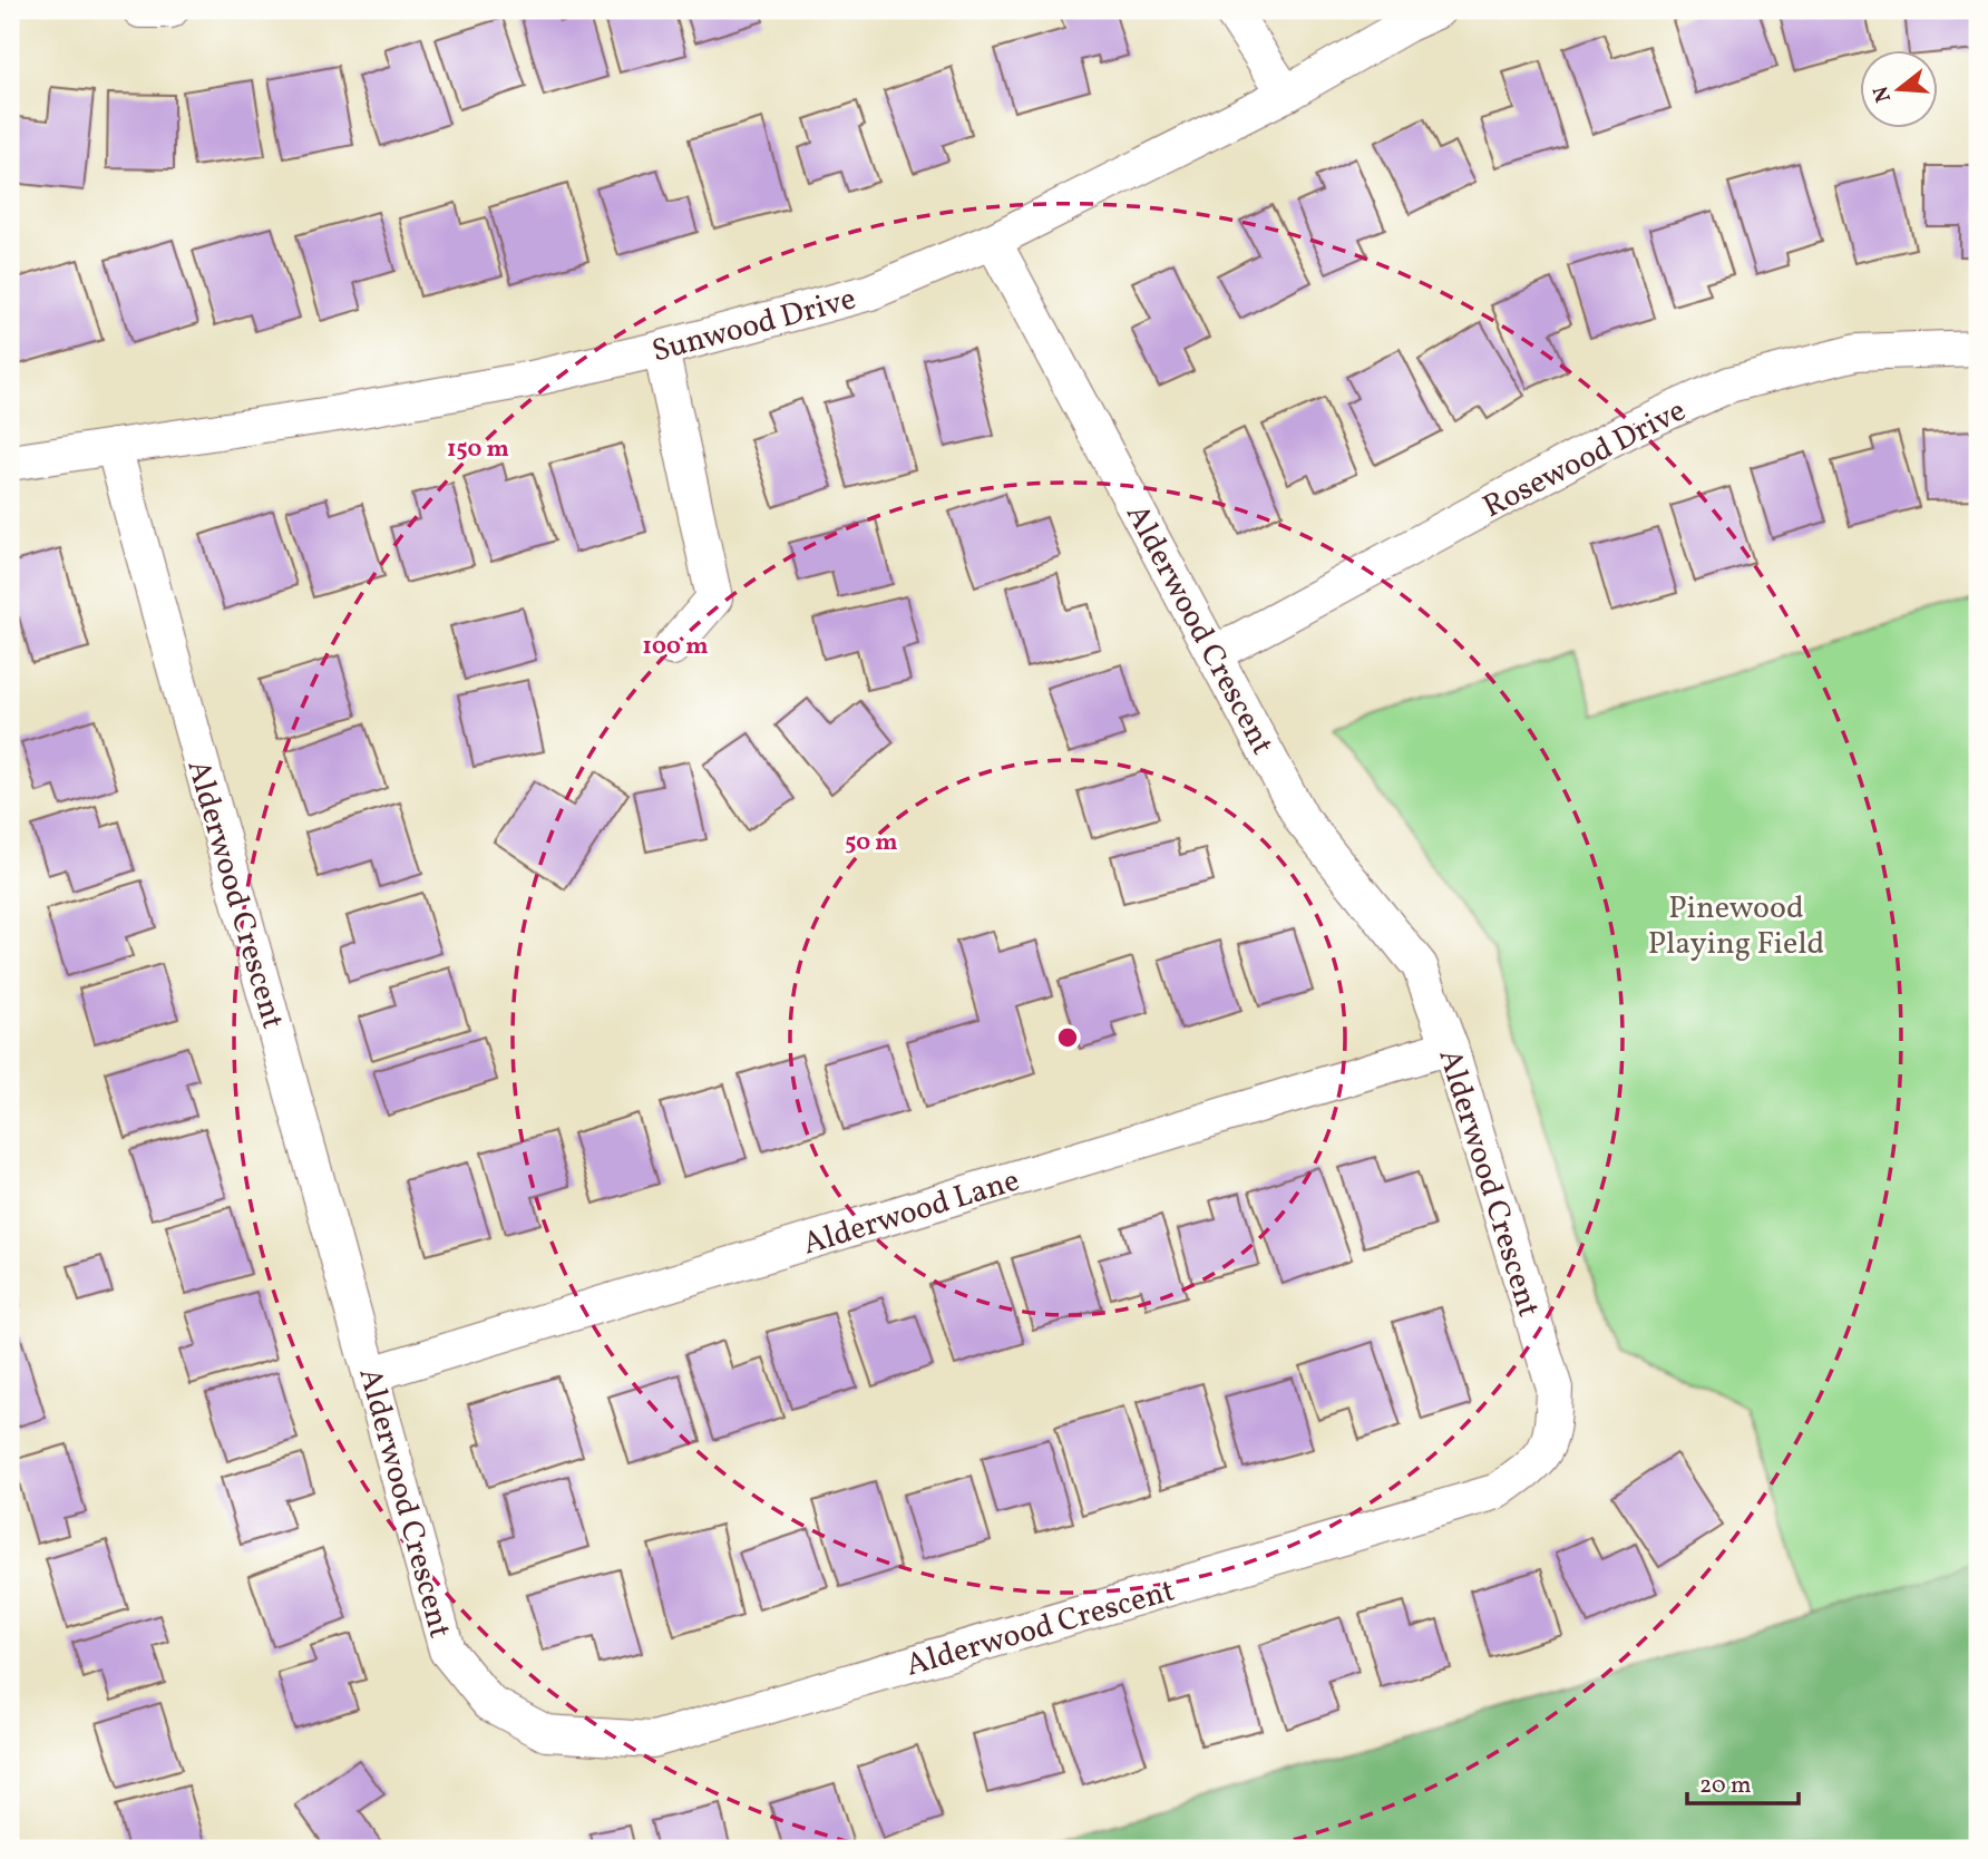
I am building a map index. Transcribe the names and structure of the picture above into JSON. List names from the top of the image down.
{
  "streets": {
    "street": [
      "Sunwood Drive",
      "Rosewood Drive",
      "Alderwood Crescent",
      "Alderwood Lane"
    ]
  },
  "crossings": [
    ["Sunwood Drive", "Alderwood Crescent"],
    ["Rosewood Drive", "Alderwood Crescent"],
    ["Alderwood Crescent", "Alderwood Lane"]
  ],
  "parks": ["Pinewood Playing Field"],
  "scale_bar": "20 m",
  "north": "left",
  "rings": ["150 m", "100 m", "50 m"]
}
